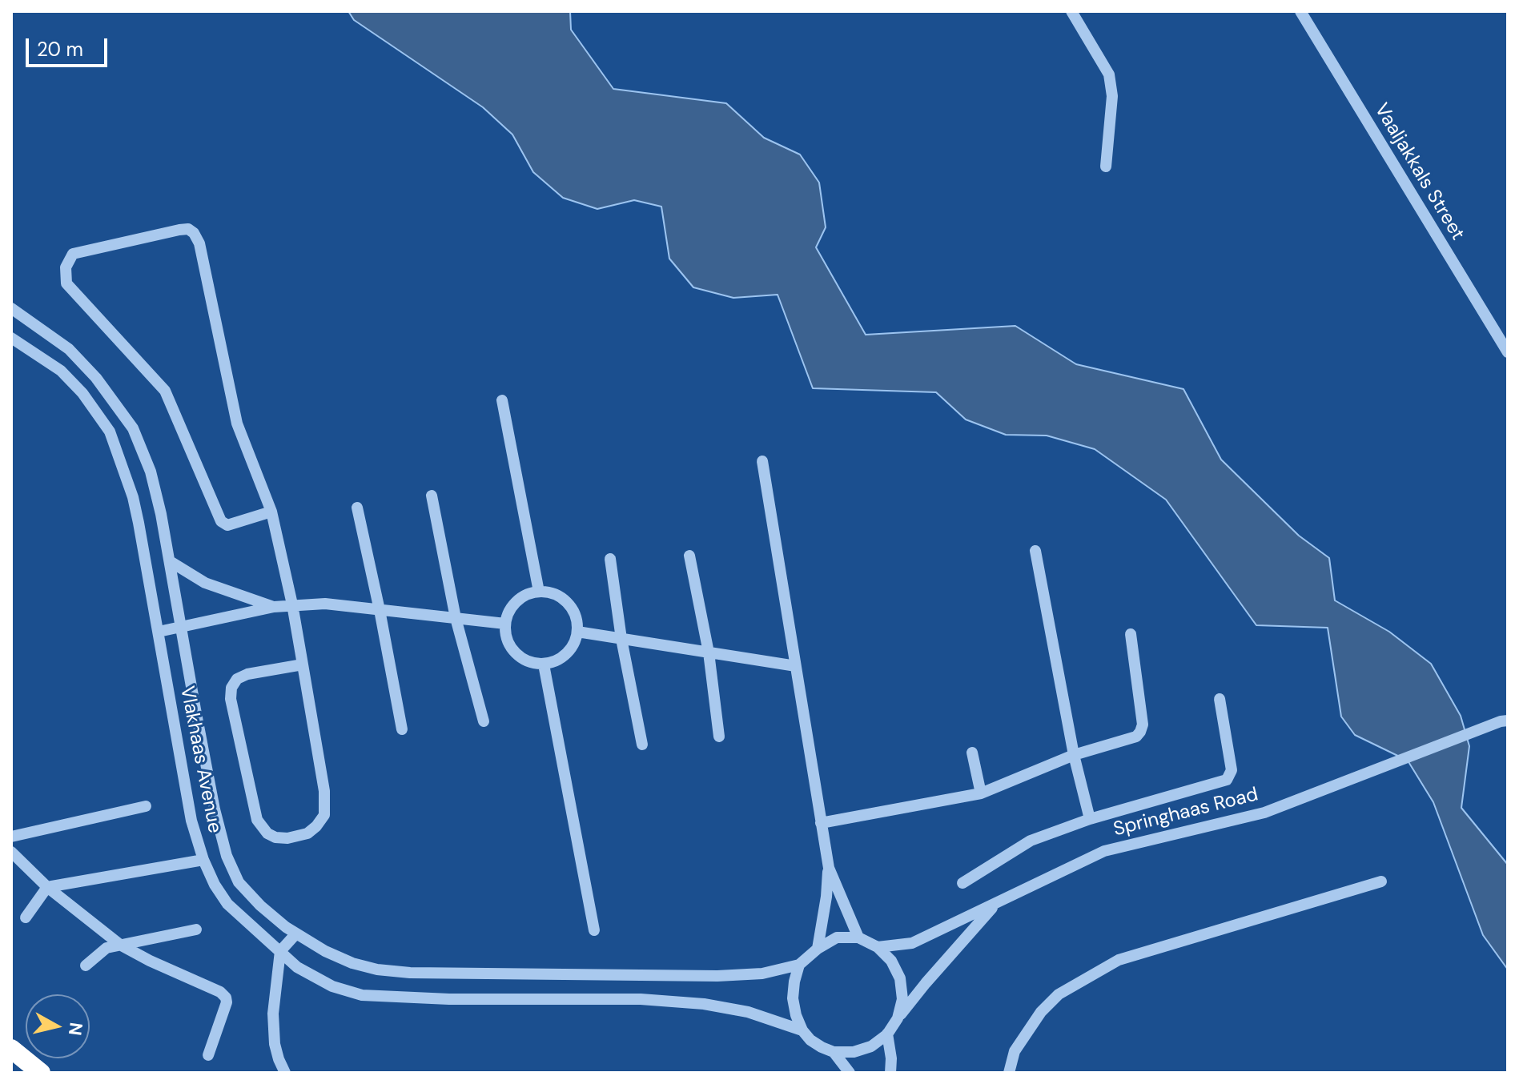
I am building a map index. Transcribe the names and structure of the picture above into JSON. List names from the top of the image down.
{
  "streets": {
    "street": ["Vaaljakkals Street", "Vlakhaas Avenue", "Springhaas Road"]
  },
  "crossings": [
    ["Vlakhaas Avenue", "Springhaas Road"]
  ],
  "scale_bar": "20 m",
  "north": "right"
}
